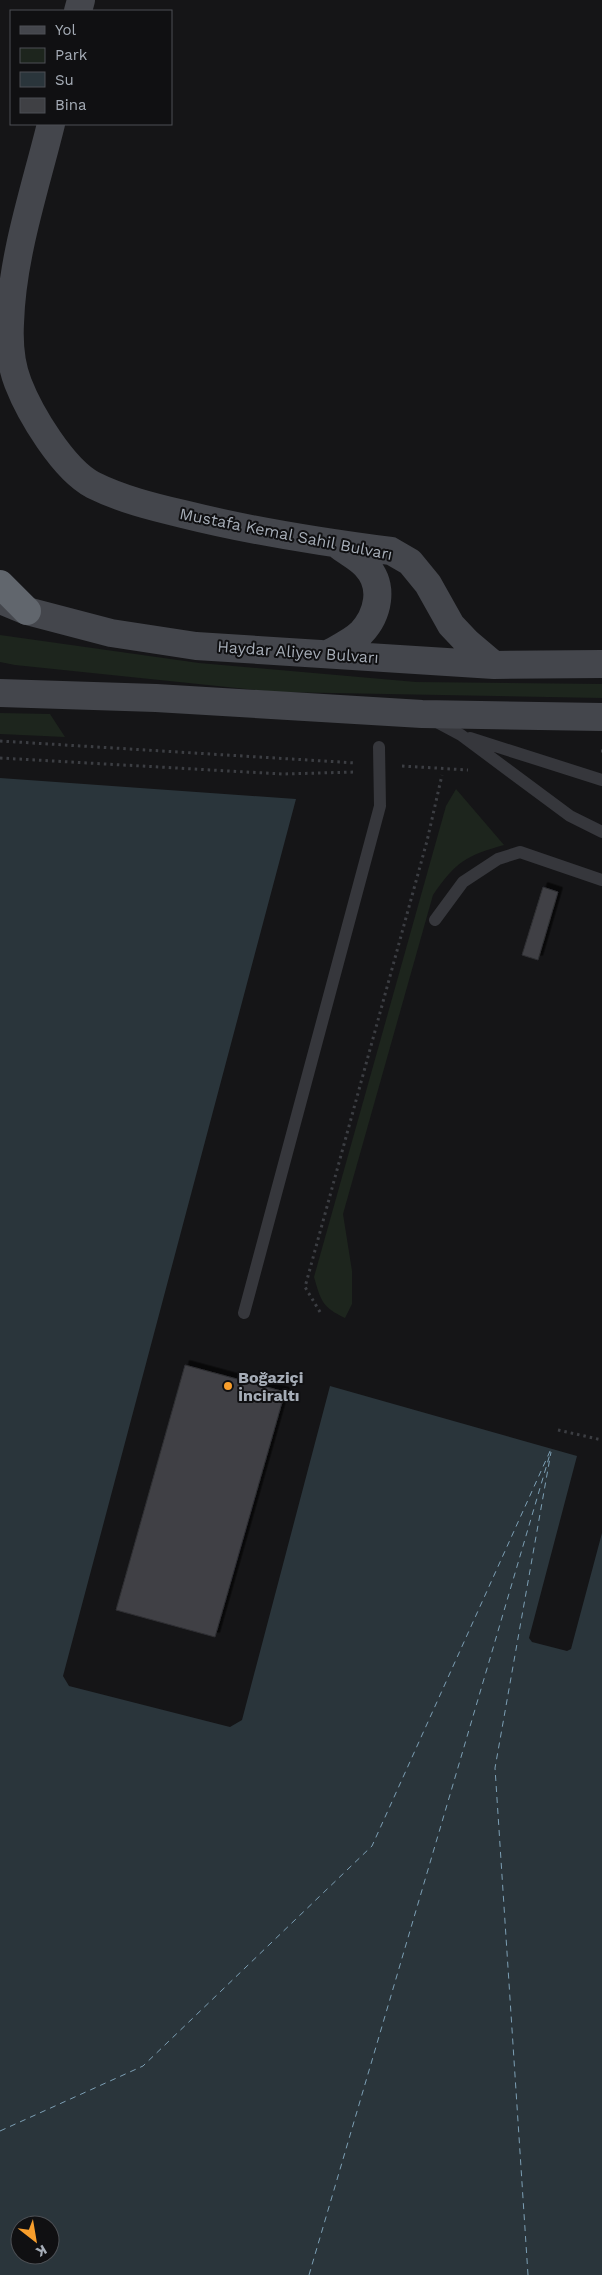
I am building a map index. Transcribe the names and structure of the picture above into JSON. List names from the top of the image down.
{
  "streets": {
    "main road": ["Mustafa Kemal Sahil Bulvarı", "Haydar Aliyev Bulvarı"]
  },
  "crossings": [
    ["Mustafa Kemal Sahil Bulvarı", "Haydar Aliyev Bulvarı"]
  ],
  "places": ["Boğaziçi İnciraltı"],
  "legend": [
    "Yol",
    "Park",
    "Su",
    "Bina"
  ],
  "north": "bottom right"
}
